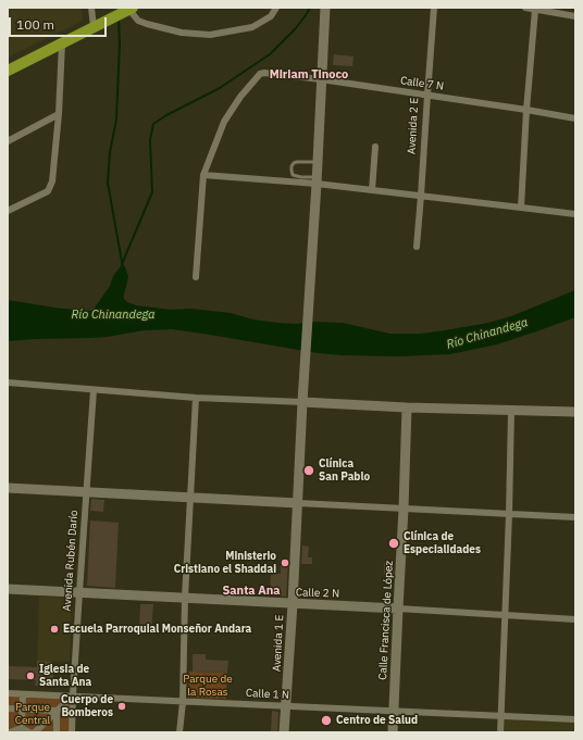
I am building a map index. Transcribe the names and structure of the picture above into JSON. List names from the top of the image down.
{
  "streets": {
    "street": [
      "Calle 7 N",
      "Avenida 2 E",
      "Avenida Rubén Darío",
      "Calle 2 N",
      "Calle Francisca de López",
      "Avenida 1 E",
      "Calle 1 N"
    ]
  },
  "crossings": [
    ["Calle 7 N", "Avenida 2 E"],
    ["Calle 7 N", "Avenida 1 E"],
    ["Avenida Rubén Darío", "Calle 2 N"],
    ["Avenida Rubén Darío", "Calle 1 N"],
    ["Calle 2 N", "Calle Francisca de López"],
    ["Calle 2 N", "Avenida 1 E"],
    ["Calle Francisca de López", "Calle 1 N"],
    ["Avenida 1 E", "Calle 1 N"]
  ],
  "districts": ["Miriam Tinoco", "Santa Ana"],
  "water": ["Río Chinandega"],
  "parks": ["Parque de la Rosas", "Parque Central"],
  "places": [
    "Clínica San Pablo",
    "Clínica de Especialidades",
    "Ministerio Cristiano el Shaddai",
    "Escuela Parroquial Monseñor Andara",
    "Iglesia de Santa Ana",
    "Cuerpo de Bomberos",
    "Centro de Salud"
  ],
  "scale_bar": "100 m"
}
